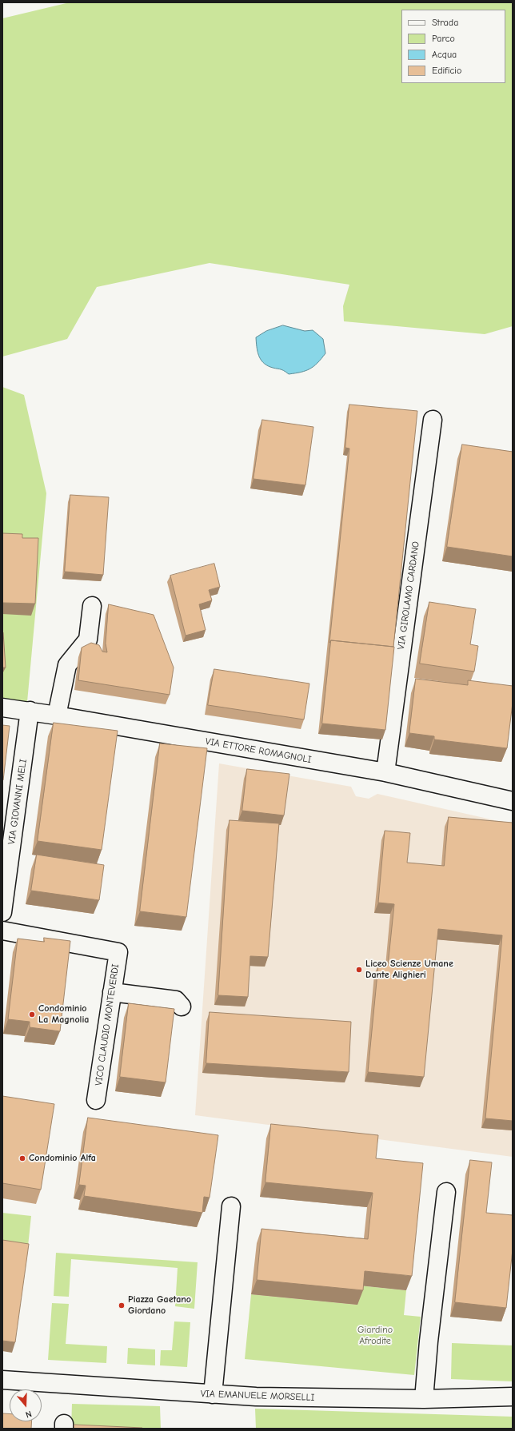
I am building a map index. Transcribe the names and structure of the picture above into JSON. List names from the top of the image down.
{
  "streets": {
    "street": [
      "VIA GIROLAMO CARDANO",
      "VIA ETTORE ROMAGNOLI",
      "VIA GIOVANNI MELI",
      "VICO CLAUDIO MONTEVERDI",
      "VIA EMANUELE MORSELLI"
    ]
  },
  "crossings": [
    ["VIA GIROLAMO CARDANO", "VIA ETTORE ROMAGNOLI"],
    ["VIA ETTORE ROMAGNOLI", "VIA GIOVANNI MELI"]
  ],
  "parks": ["Giardino Afrodite"],
  "places": [
    "Liceo Scienze Umane Dante Alighieri",
    "Condominio La Magnolia",
    "Condominio Alfa",
    "Piazza Gaetano Giordano"
  ],
  "legend": [
    "Strada",
    "Parco",
    "Acqua",
    "Edificio"
  ],
  "north": "bottom"
}
